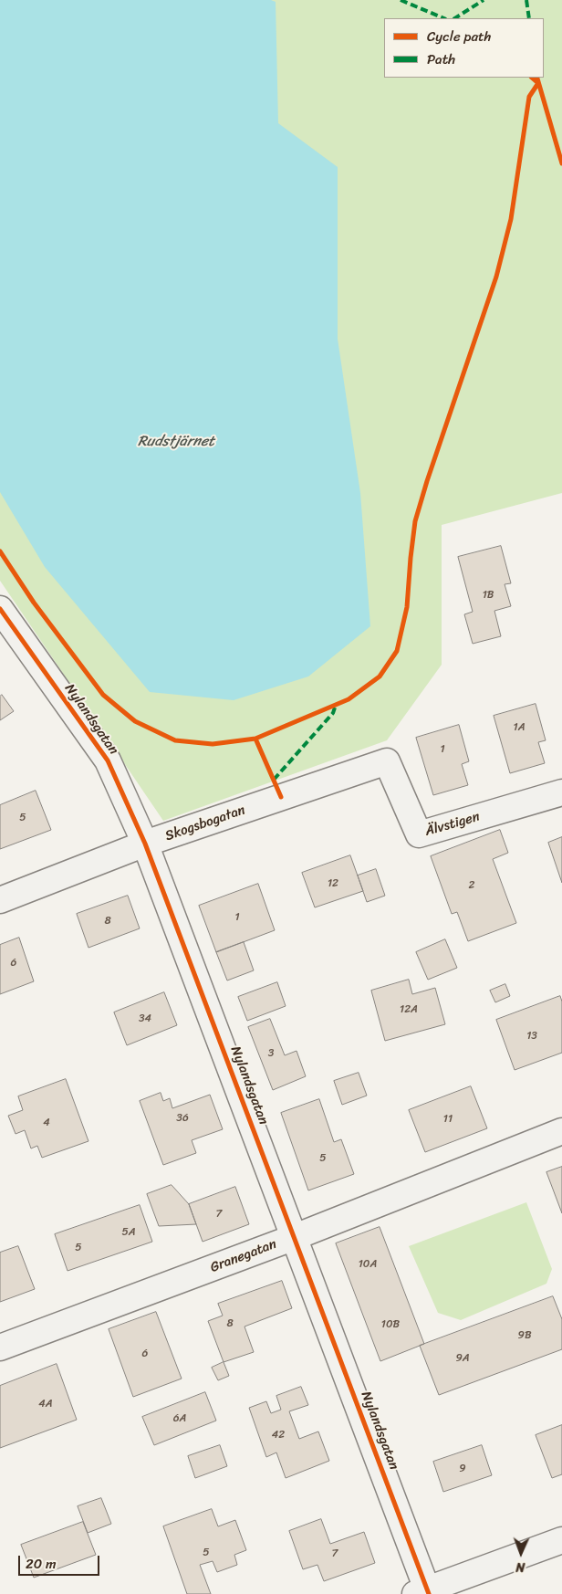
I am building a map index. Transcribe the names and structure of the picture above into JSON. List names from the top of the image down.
{
  "streets": {
    "street": [
      "Nylandsgatan",
      "Skogsbogatan",
      "Älvstigen",
      "Granegatan"
    ]
  },
  "crossings": [
    ["Nylandsgatan", "Skogsbogatan"],
    ["Nylandsgatan", "Granegatan"],
    ["Skogsbogatan", "Älvstigen"]
  ],
  "water": ["Rudstjärnet"],
  "house_numbers": [
    "1B",
    "1A",
    "1",
    "5",
    "12",
    "2",
    "1",
    "8",
    "6",
    "12A",
    "34",
    "13",
    "3",
    "36",
    "11",
    "4",
    "5",
    "7",
    "5A",
    "5",
    "10A",
    "8",
    "10B",
    "9B",
    "6",
    "9A",
    "4A",
    "6A",
    "42",
    "9",
    "5",
    "7"
  ],
  "legend": ["Cycle path", "Path"],
  "scale_bar": "20 m",
  "north": "bottom"
}
